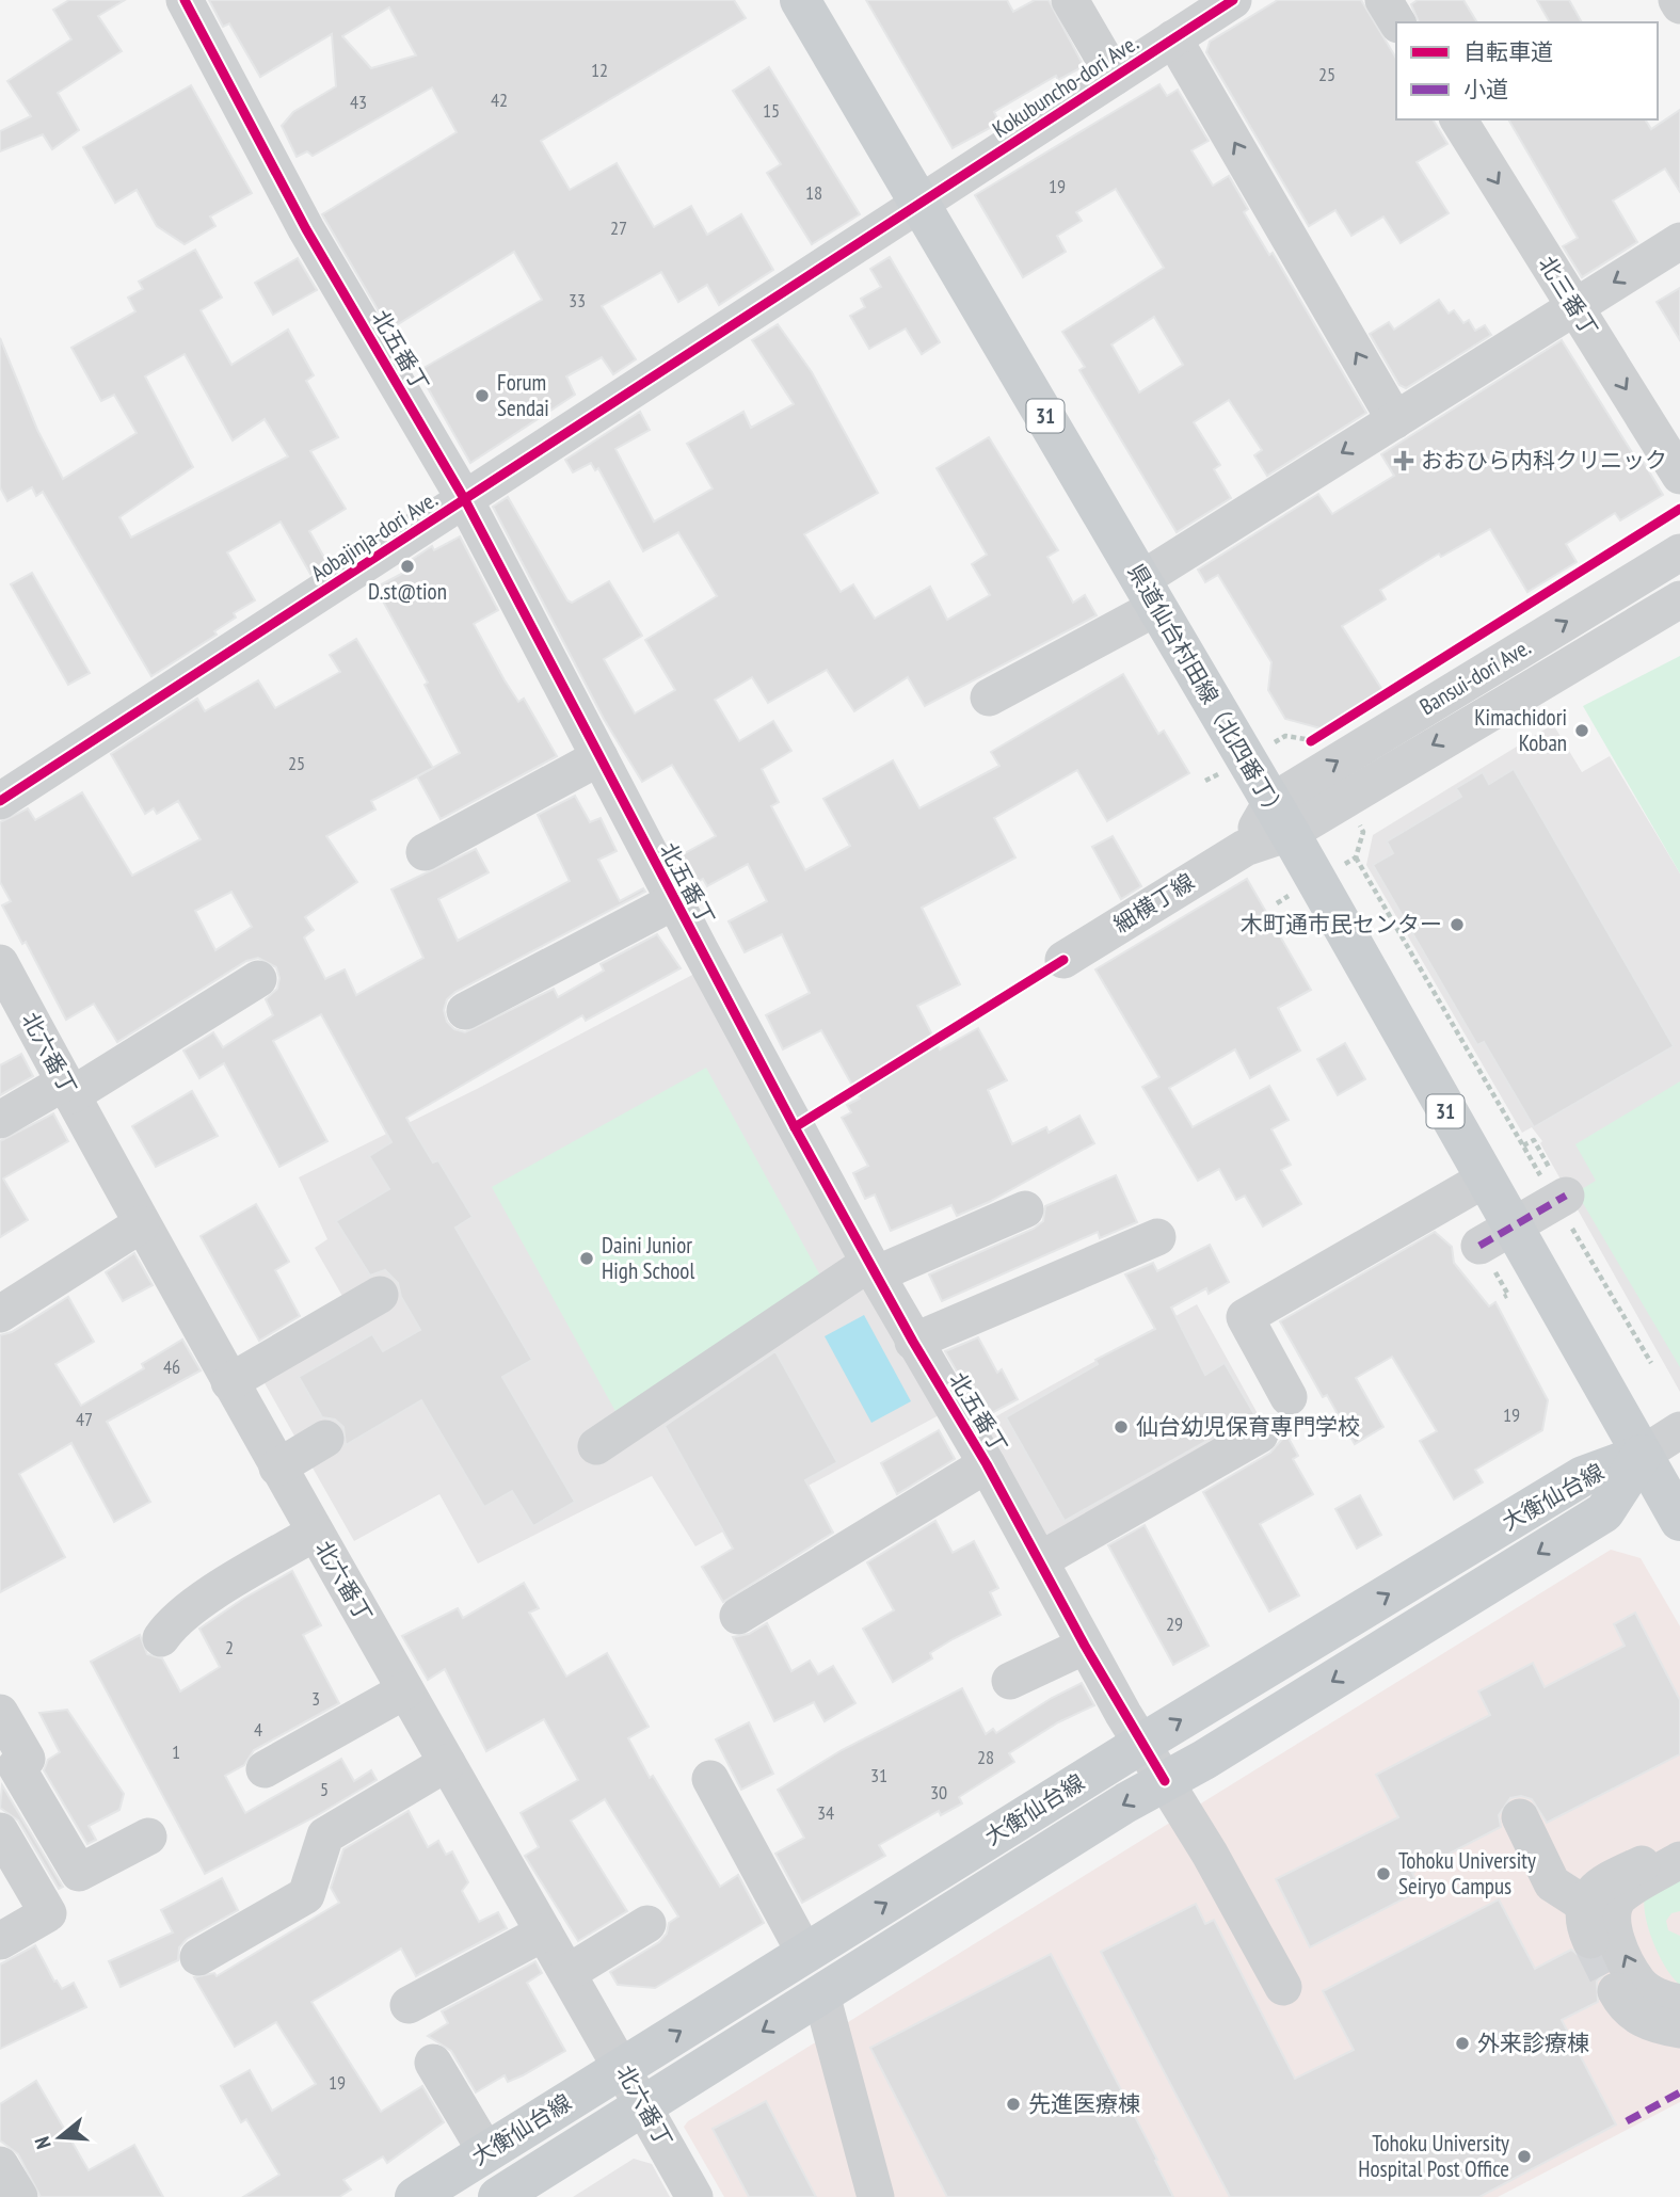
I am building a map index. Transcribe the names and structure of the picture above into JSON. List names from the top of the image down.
{
  "streets": {
    "main road": ["31", "県道仙台村田線（北四番丁）", "大衡仙台線"],
    "street": [
      "Kokubuncho-dori Ave.",
      "北三番丁",
      "北五番丁",
      "Aobajinja-dori Ave.",
      "Bansui-dori Ave.",
      "細横丁線",
      "北六番丁"
    ]
  },
  "crossings": [
    ["Kokubuncho-dori Ave.", "Aobajinja-dori Ave."],
    ["Kokubuncho-dori Ave.", "県道仙台村田線（北四番丁）"],
    ["北五番丁", "Aobajinja-dori Ave."],
    ["北五番丁", "大衡仙台線"],
    ["31", "県道仙台村田線（北四番丁）"],
    ["31", "大衡仙台線"],
    ["Aobajinja-dori Ave.", "県道仙台村田線（北四番丁）"],
    ["Bansui-dori Ave.", "県道仙台村田線（北四番丁）"],
    ["Bansui-dori Ave.", "細横丁線"],
    ["県道仙台村田線（北四番丁）", "細横丁線"],
    ["県道仙台村田線（北四番丁）", "大衡仙台線"],
    ["北六番丁", "大衡仙台線"]
  ],
  "places": {
    "other": [
      "Forum Sendai",
      "D.st@tion",
      "Kimachidori Koban",
      "木町通市民センター",
      "Daini Junior High School",
      "仙台幼児保育専門学校",
      "Tohoku University Seiryo Campus",
      "外来診療棟",
      "先進医療棟",
      "Tohoku University Hospital Post Office"
    ],
    "health": ["おおひら内科クリニック"]
  },
  "house_numbers": [
    "12",
    "25",
    "42",
    "43",
    "15",
    "19",
    "18",
    "27",
    "33",
    "25",
    "46",
    "19",
    "47",
    "29",
    "2",
    "3",
    "4",
    "1",
    "28",
    "31",
    "5",
    "30",
    "34",
    "19"
  ],
  "legend": ["自転車道", "小道"],
  "north": "left"
}
